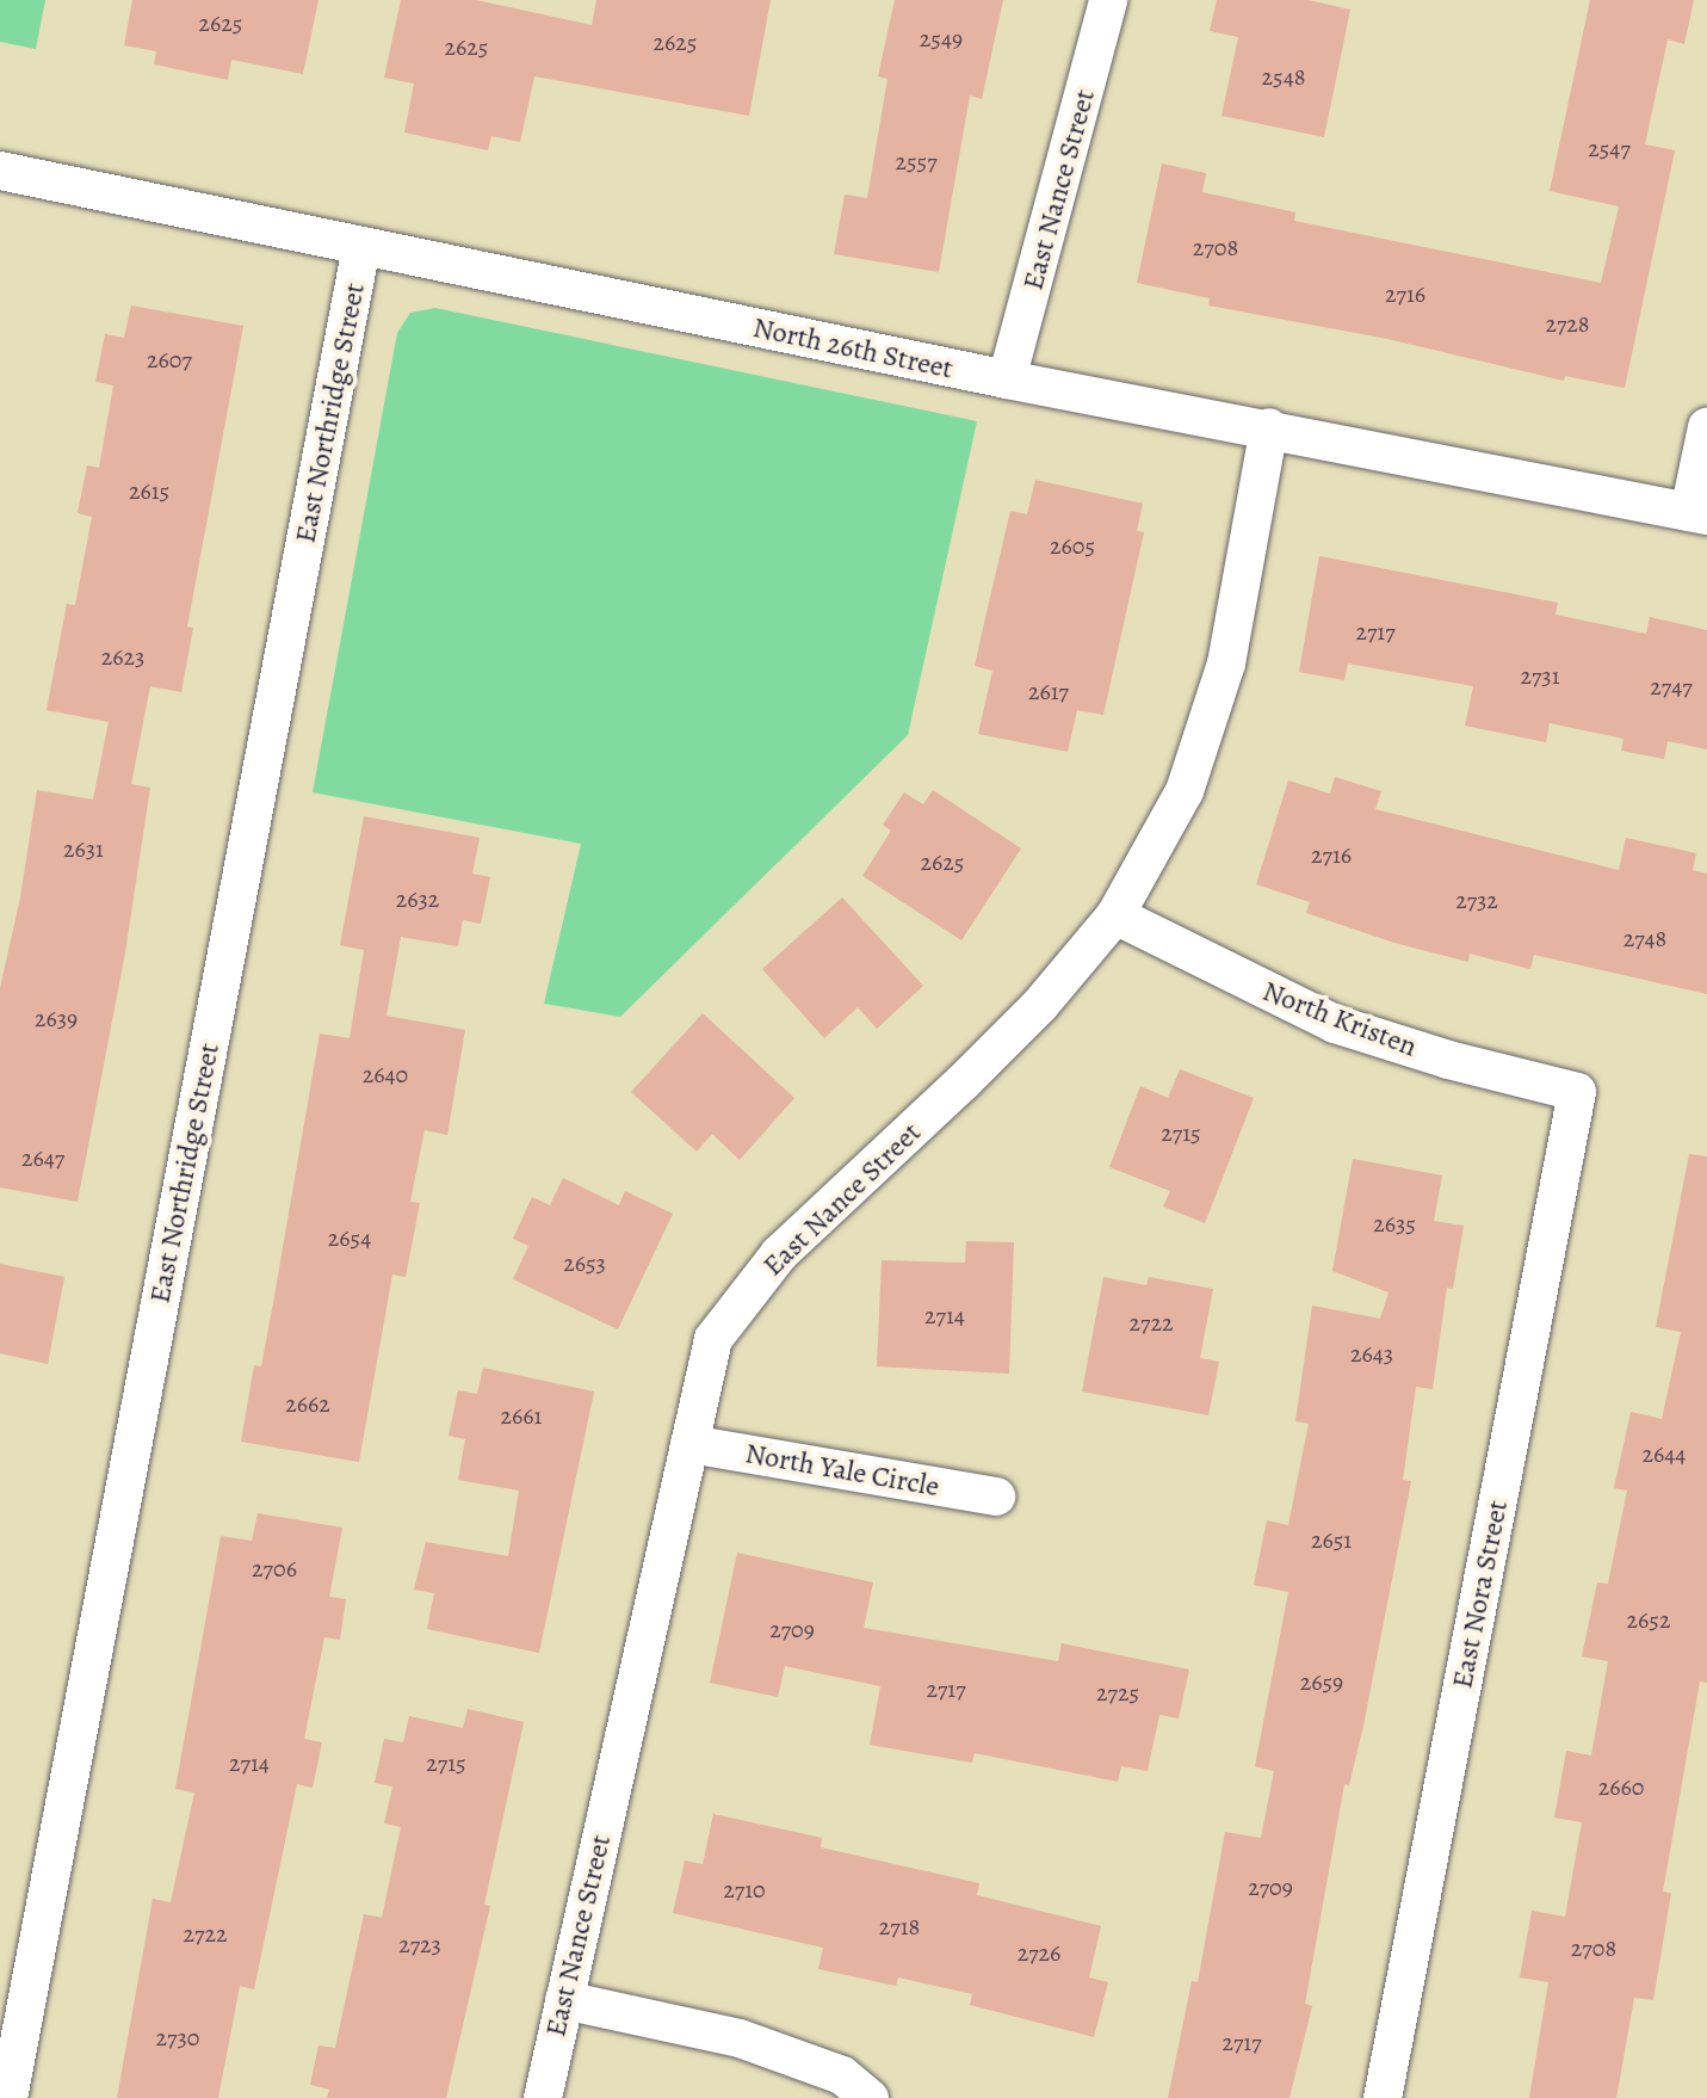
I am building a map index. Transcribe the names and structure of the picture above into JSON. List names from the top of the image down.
{
  "streets": {
    "street": [
      "East Nance Street",
      "North 26th Street",
      "East Northridge Street",
      "North Kristen",
      "North Yale Circle",
      "East Nora Street"
    ]
  },
  "crossings": [
    ["East Nance Street", "North 26th Street"],
    ["East Nance Street", "North Kristen"],
    ["East Nance Street", "North Yale Circle"],
    ["North 26th Street", "East Northridge Street"],
    ["North Kristen", "East Nora Street"]
  ],
  "house_numbers": [
    "2625",
    "2549",
    "2625",
    "2625",
    "2548",
    "2547",
    "2557",
    "2708",
    "2716",
    "2728",
    "2607",
    "2615",
    "2605",
    "2717",
    "2623",
    "2731",
    "2747",
    "2617",
    "2631",
    "2716",
    "2625",
    "2632",
    "2732",
    "2748",
    "2639",
    "2640",
    "2715",
    "2647",
    "2635",
    "2654",
    "2653",
    "2714",
    "2722",
    "2643",
    "2662",
    "2661",
    "2644",
    "2651",
    "2706",
    "2652",
    "2709",
    "2659",
    "2717",
    "2725",
    "2714",
    "2715",
    "2660",
    "2709",
    "2710",
    "2718",
    "2722",
    "2723",
    "2708",
    "2726",
    "2730",
    "2717"
  ]
}
